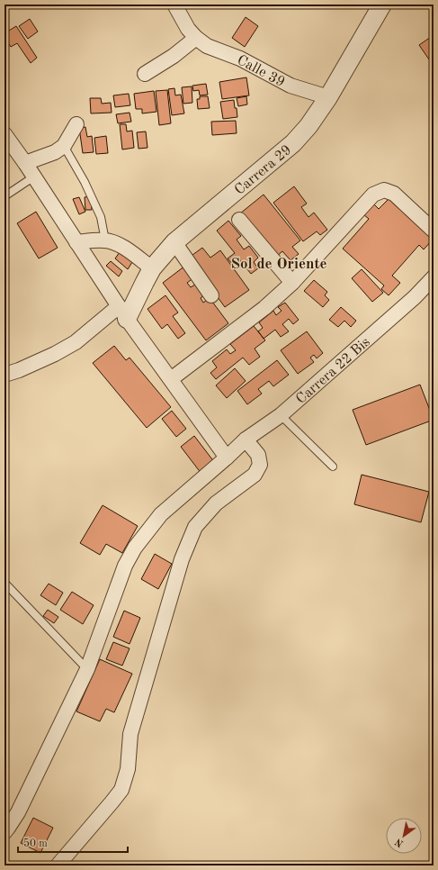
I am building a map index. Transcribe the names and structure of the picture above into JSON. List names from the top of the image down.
{
  "streets": {
    "street": ["Calle 39", "Carrera 29", "Carrera 22 Bis"]
  },
  "crossings": [
    ["Calle 39", "Carrera 29"]
  ],
  "districts": ["Sol de Oriente"],
  "scale_bar": "50 m",
  "north": "bottom left"
}
